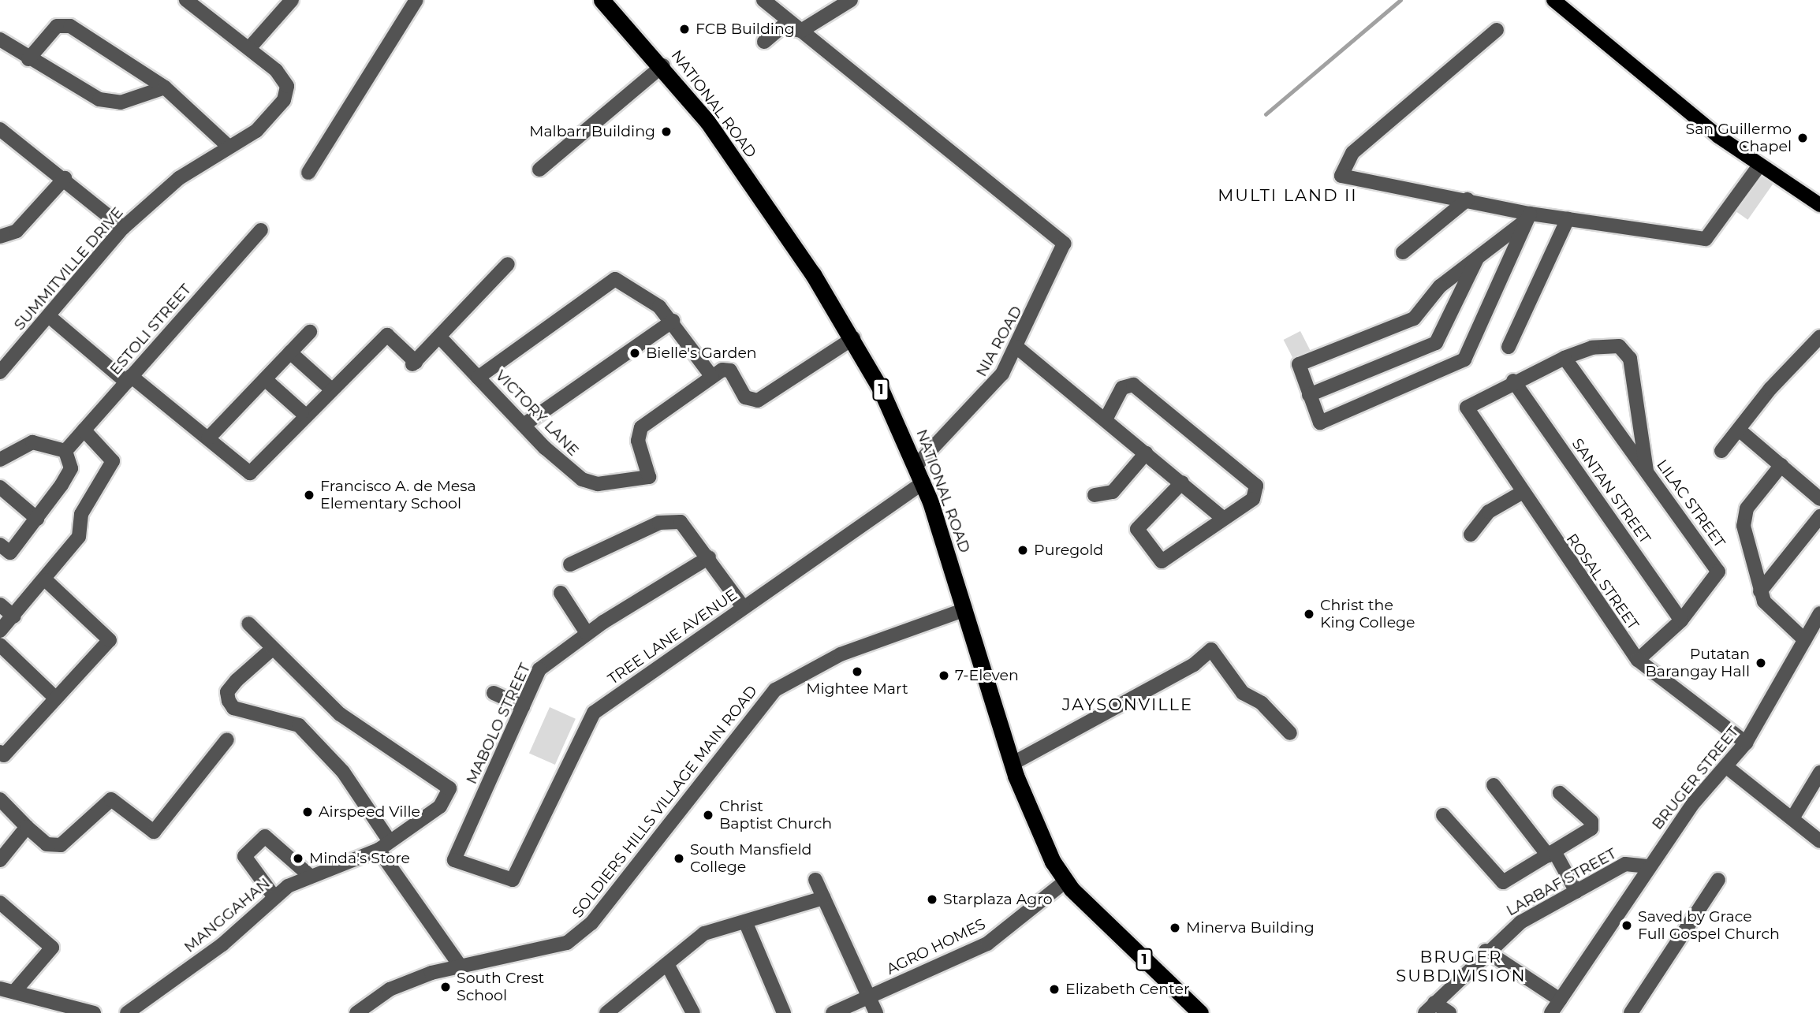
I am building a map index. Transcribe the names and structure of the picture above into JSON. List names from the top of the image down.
{
  "streets": {
    "highway": ["NATIONAL ROAD", "1"],
    "street": [
      "SUMMITVILLE DRIVE",
      "ESTOLI STREET",
      "NIA ROAD",
      "VICTORY LANE",
      "SANTAN STREET",
      "LILAC STREET",
      "ROSAL STREET",
      "TREE LANE AVENUE",
      "MABOLO STREET",
      "BRUGER STREET",
      "SOLDIERS HILLS VILLAGE MAIN ROAD",
      "LARBAF STREET",
      "MANGGAHAN",
      "AGRO HOMES"
    ]
  },
  "crossings": [
    ["NATIONAL ROAD", "NIA ROAD"],
    ["NATIONAL ROAD", "TREE LANE AVENUE"],
    ["NATIONAL ROAD", "SOLDIERS HILLS VILLAGE MAIN ROAD"],
    ["NATIONAL ROAD", "AGRO HOMES"],
    ["SANTAN STREET", "LILAC STREET"],
    ["SANTAN STREET", "ROSAL STREET"],
    ["LILAC STREET", "ROSAL STREET"],
    ["ROSAL STREET", "BRUGER STREET"],
    ["TREE LANE AVENUE", "MABOLO STREET"],
    ["BRUGER STREET", "LARBAF STREET"]
  ],
  "districts": ["MULTI LAND II", "JAYSONVILLE", "BRUGER SUBDIVISION"],
  "places": [
    "FCB Building",
    "Malbarr Building",
    "San Guillermo Chapel",
    "Bielle's Garden",
    "Francisco A. de Mesa Elementary School",
    "Puregold",
    "Christ the King College",
    "Putatan Barangay Hall",
    "Mightee Mart",
    "7-Eleven",
    "Airspeed Ville",
    "Christ Baptist Church",
    "Minda's Store",
    "South Mansfield College",
    "Starplaza Agro",
    "Saved by Grace Full Gospel Church",
    "Minerva Building",
    "South Crest School",
    "Elizabeth Center"
  ]
}
